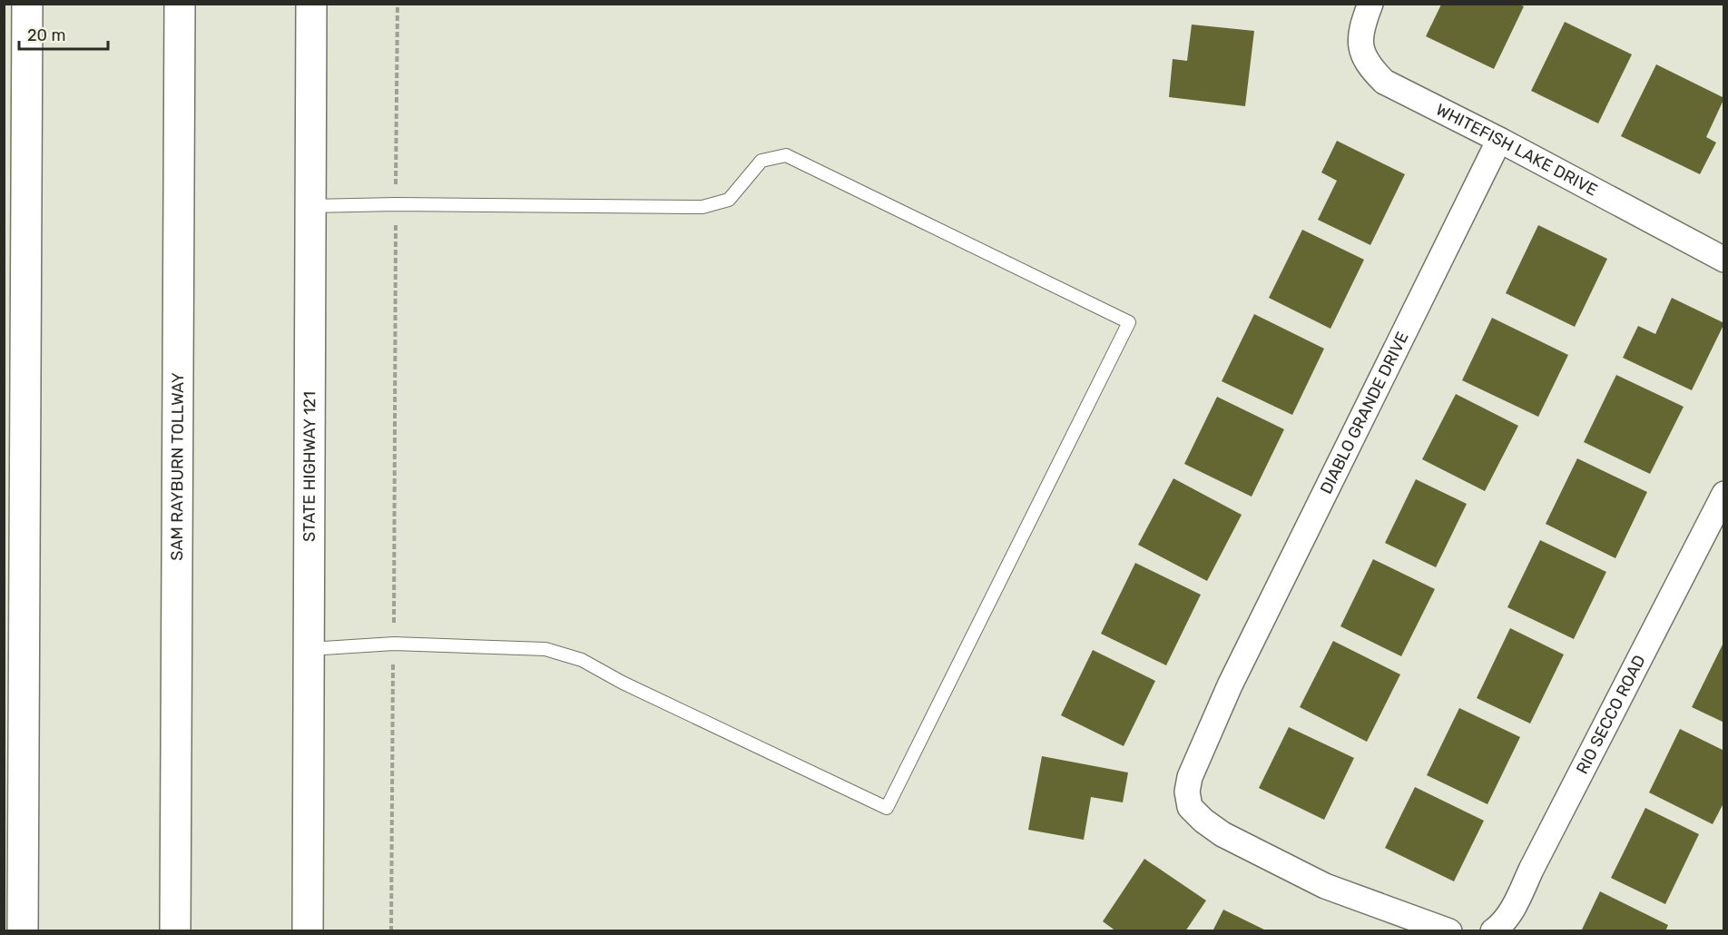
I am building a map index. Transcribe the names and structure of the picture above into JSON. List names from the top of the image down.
{
  "streets": {
    "main road": ["SAM RAYBURN TOLLWAY", "STATE HIGHWAY 121"],
    "street": ["WHITEFISH LAKE DRIVE", "DIABLO GRANDE DRIVE", "RIO SECCO ROAD"]
  },
  "crossings": [
    ["WHITEFISH LAKE DRIVE", "DIABLO GRANDE DRIVE"]
  ],
  "scale_bar": "20 m"
}
